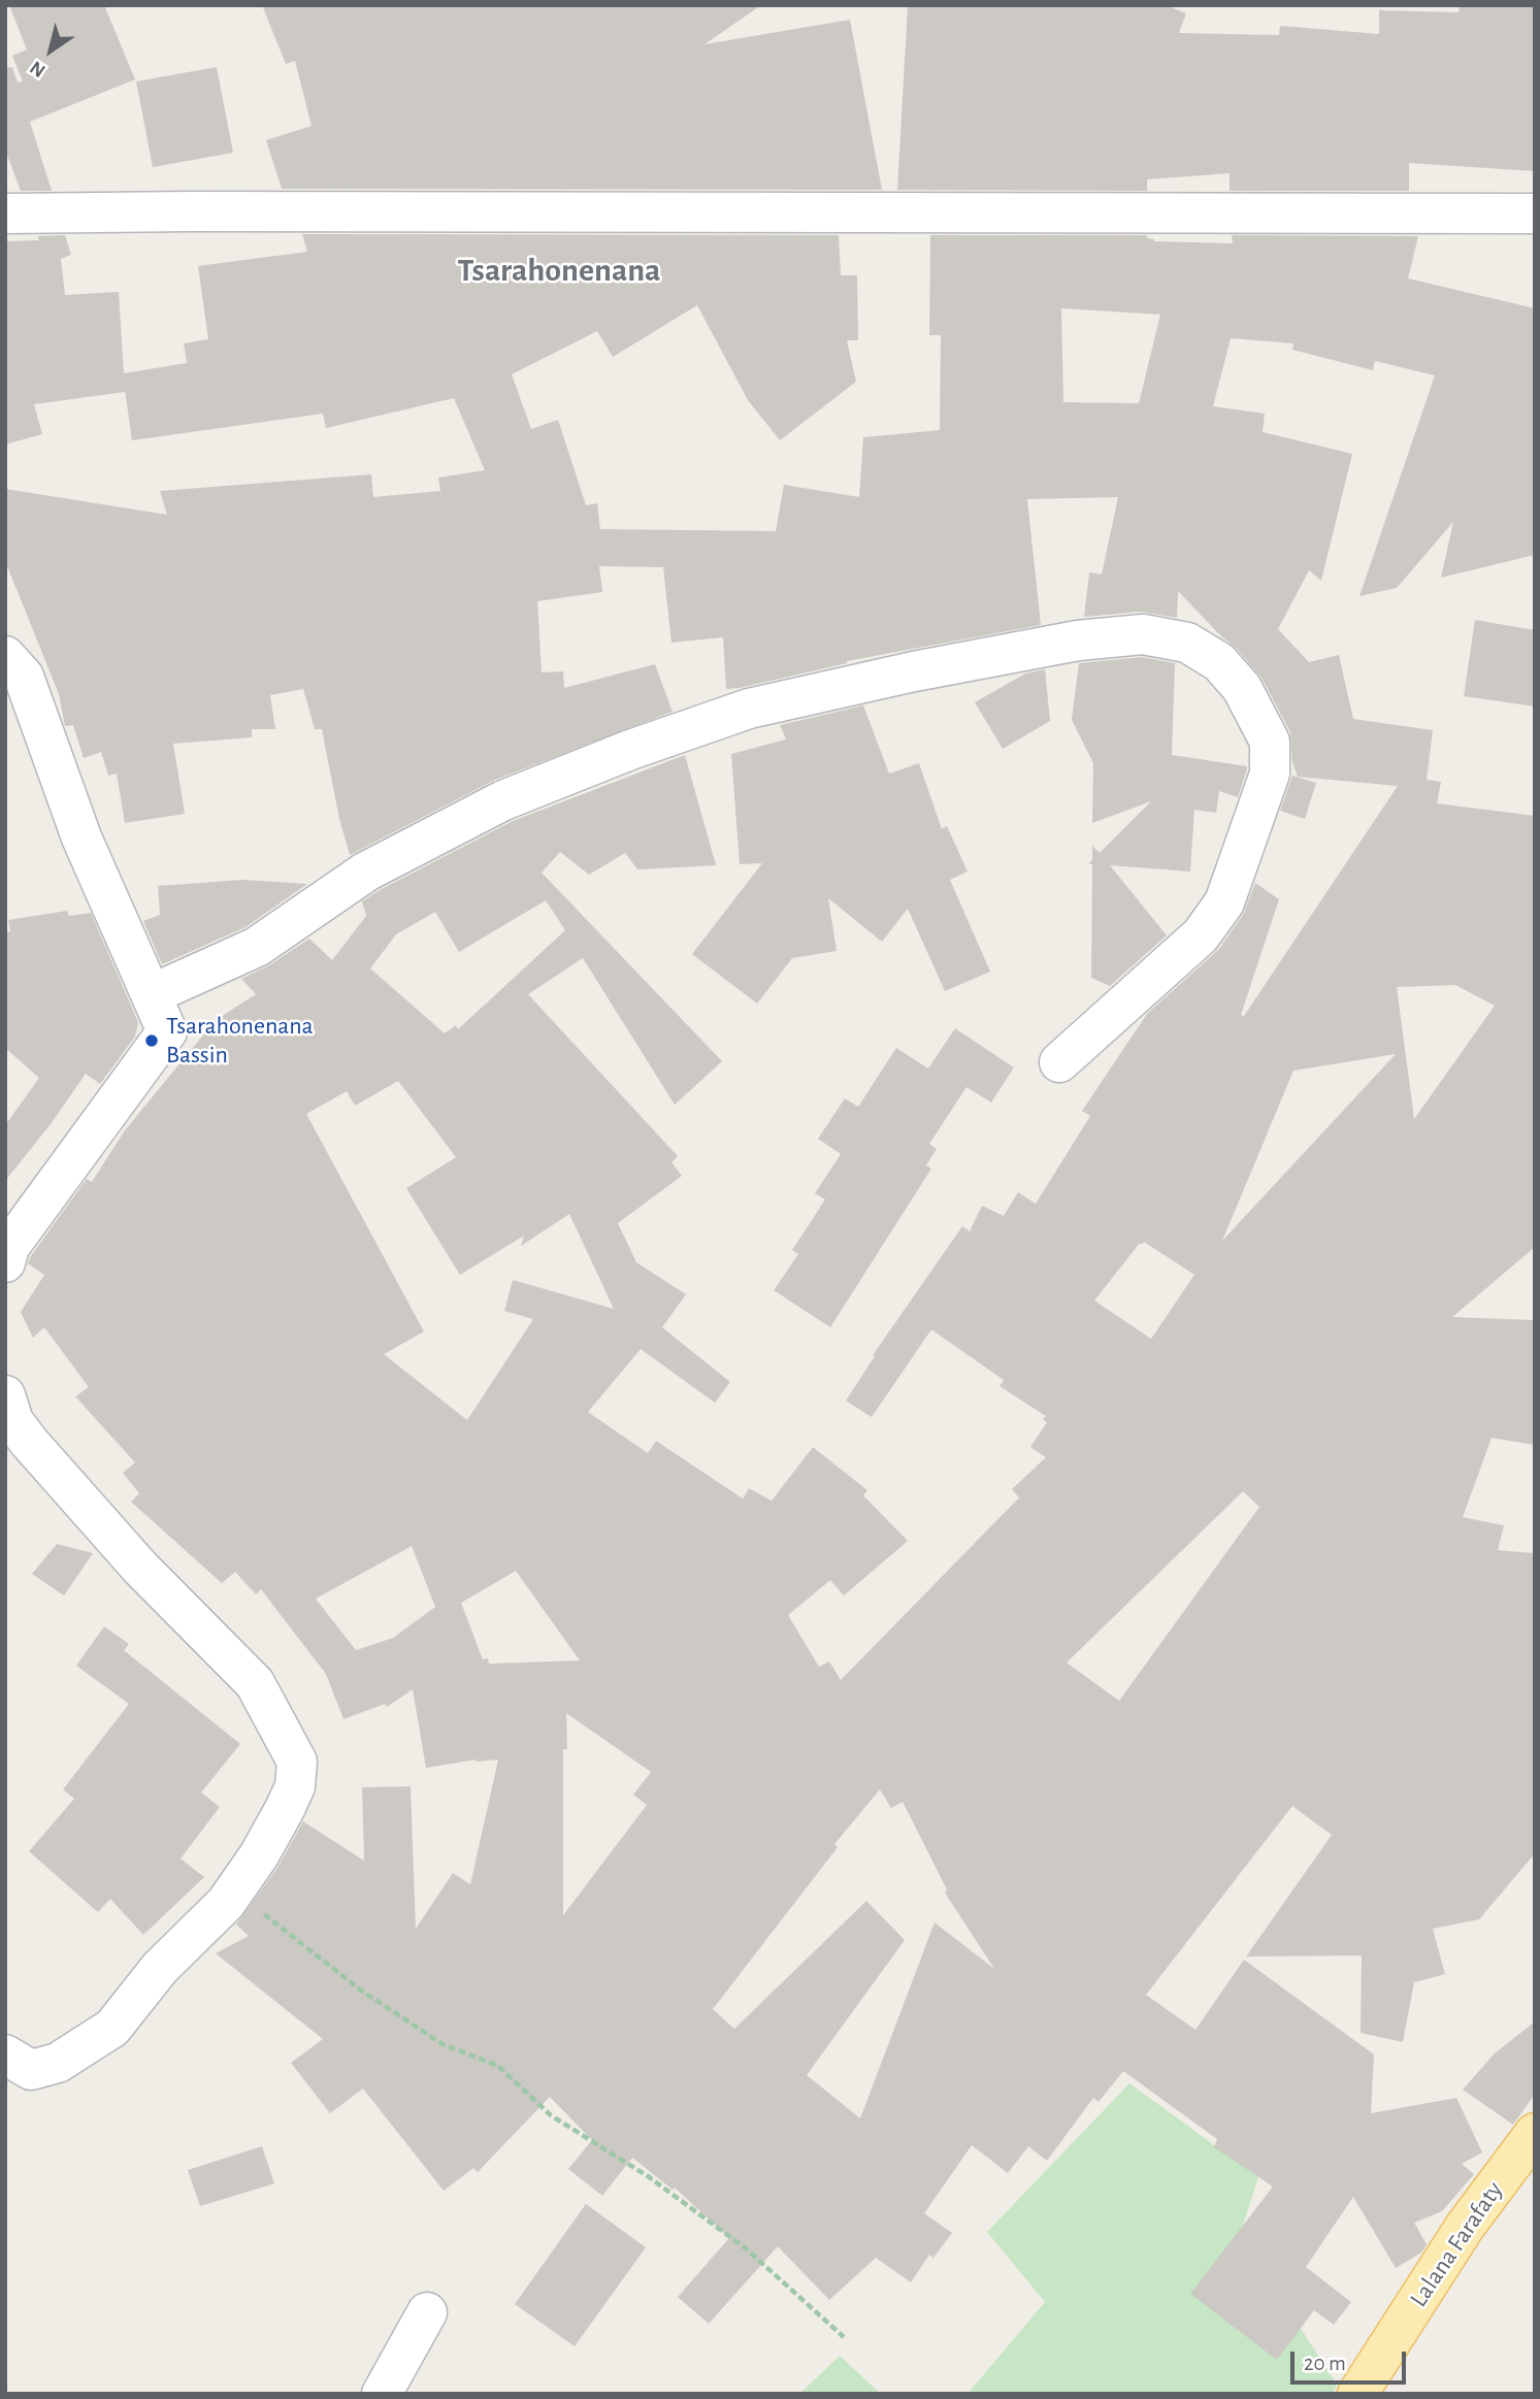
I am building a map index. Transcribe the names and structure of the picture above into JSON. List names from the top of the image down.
{
  "streets": {
    "main road": ["Lalana Farafaty"]
  },
  "districts": ["Tsarahonenana"],
  "places": ["Tsarahonenana Bassin"],
  "scale_bar": "20 m",
  "north": "bottom left"
}
